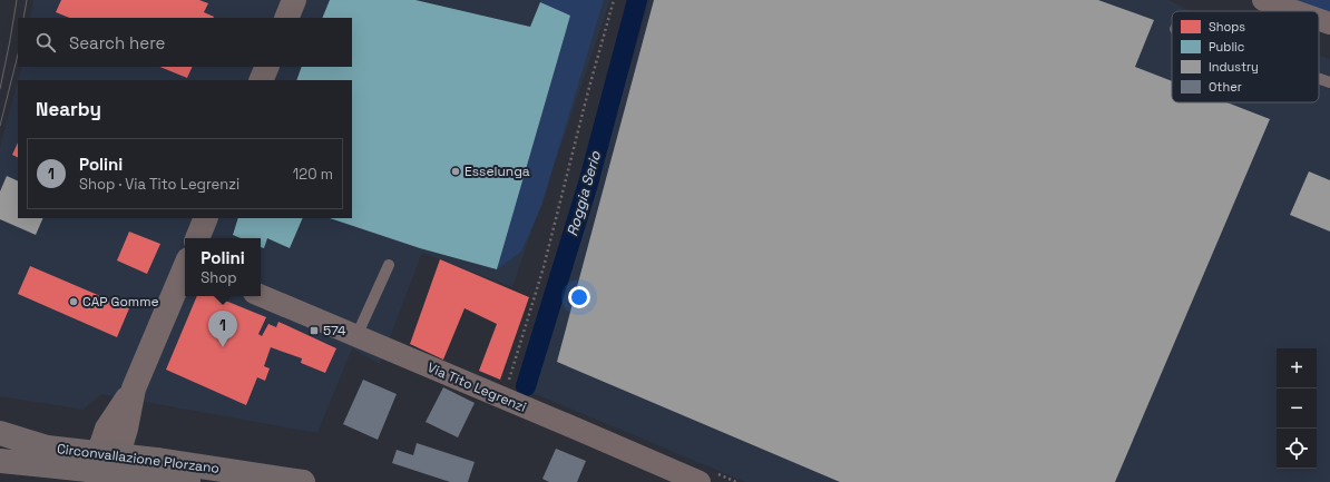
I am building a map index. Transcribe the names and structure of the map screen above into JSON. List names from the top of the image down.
{
  "streets": {
    "highway": ["Circonvallazione Plorzano"],
    "street": ["Via Tito Legrenzi"]
  },
  "water": ["Roggia Serio"],
  "places": {
    "other": ["Esselunga", "CAP Gomme"],
    "transit": ["574"]
  },
  "legend": [
    "Shops",
    "Public",
    "Industry",
    "Other"
  ],
  "page": {
    "search": "Search here",
    "heading": "Nearby",
    "list": [
      {
        "mark": "1",
        "name": "Polini",
        "note": "Shop · Via Tito Legrenzi",
        "value": "120 m"
      }
    ],
    "popup": ["Polini", "Shop"],
    "pins": "1",
    "map_buttons": ["+", "−"]
  }
}
